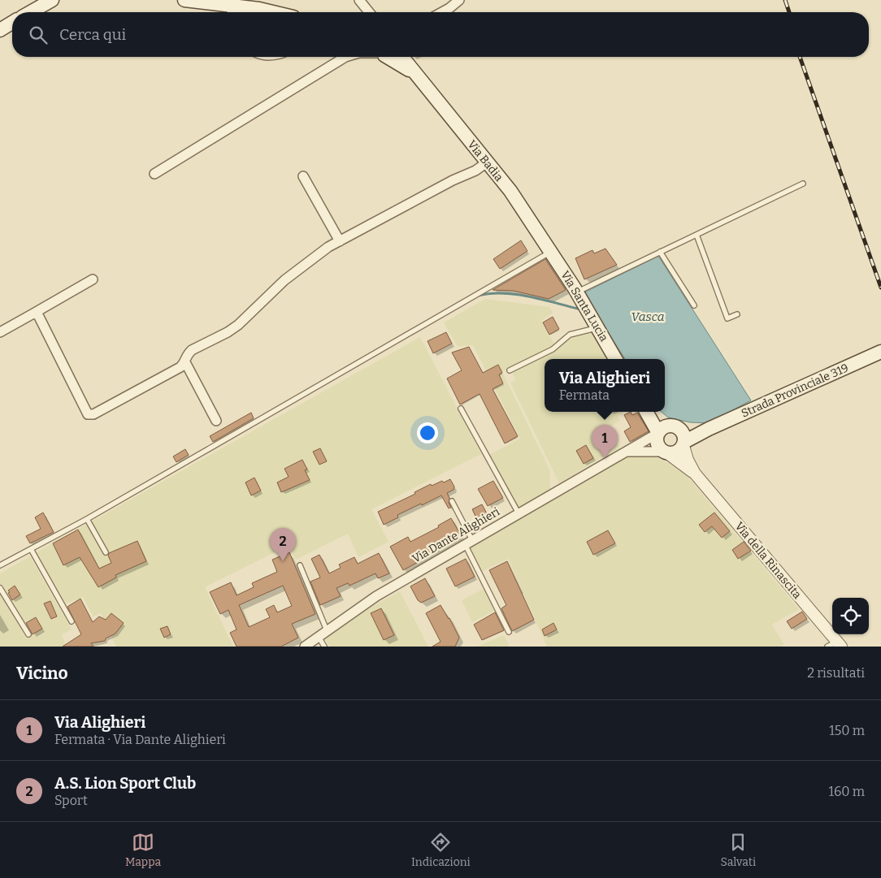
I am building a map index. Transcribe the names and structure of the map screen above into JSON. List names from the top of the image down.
{
  "streets": {
    "main road": ["Via Badia", "Via Santa Lucia", "Strada Provinciale 319"],
    "street": ["Via Dante Alighieri", "Via della Rinascita"]
  },
  "crossings": [
    ["Via Badia", "Via Santa Lucia"],
    ["Strada Provinciale 319", "Via Dante Alighieri"],
    ["Strada Provinciale 319", "Via della Rinascita"],
    ["Via Dante Alighieri", "Via della Rinascita"]
  ],
  "water": ["Vasca"],
  "page": {
    "search": "Cerca qui",
    "popup": ["Via Alighieri", "Fermata"],
    "pins": ["1", "2"],
    "heading": ["Vicino", "2 risultati"],
    "list": [
      {
        "mark": "1",
        "name": "Via Alighieri",
        "note": "Fermata · Via Dante Alighieri",
        "value": "150 m"
      },
      {
        "mark": "2",
        "name": "A.S. Lion Sport Club",
        "note": "Sport",
        "value": "160 m"
      }
    ],
    "nav": ["Mappa", "Indicazioni", "Salvati"]
  }
}
